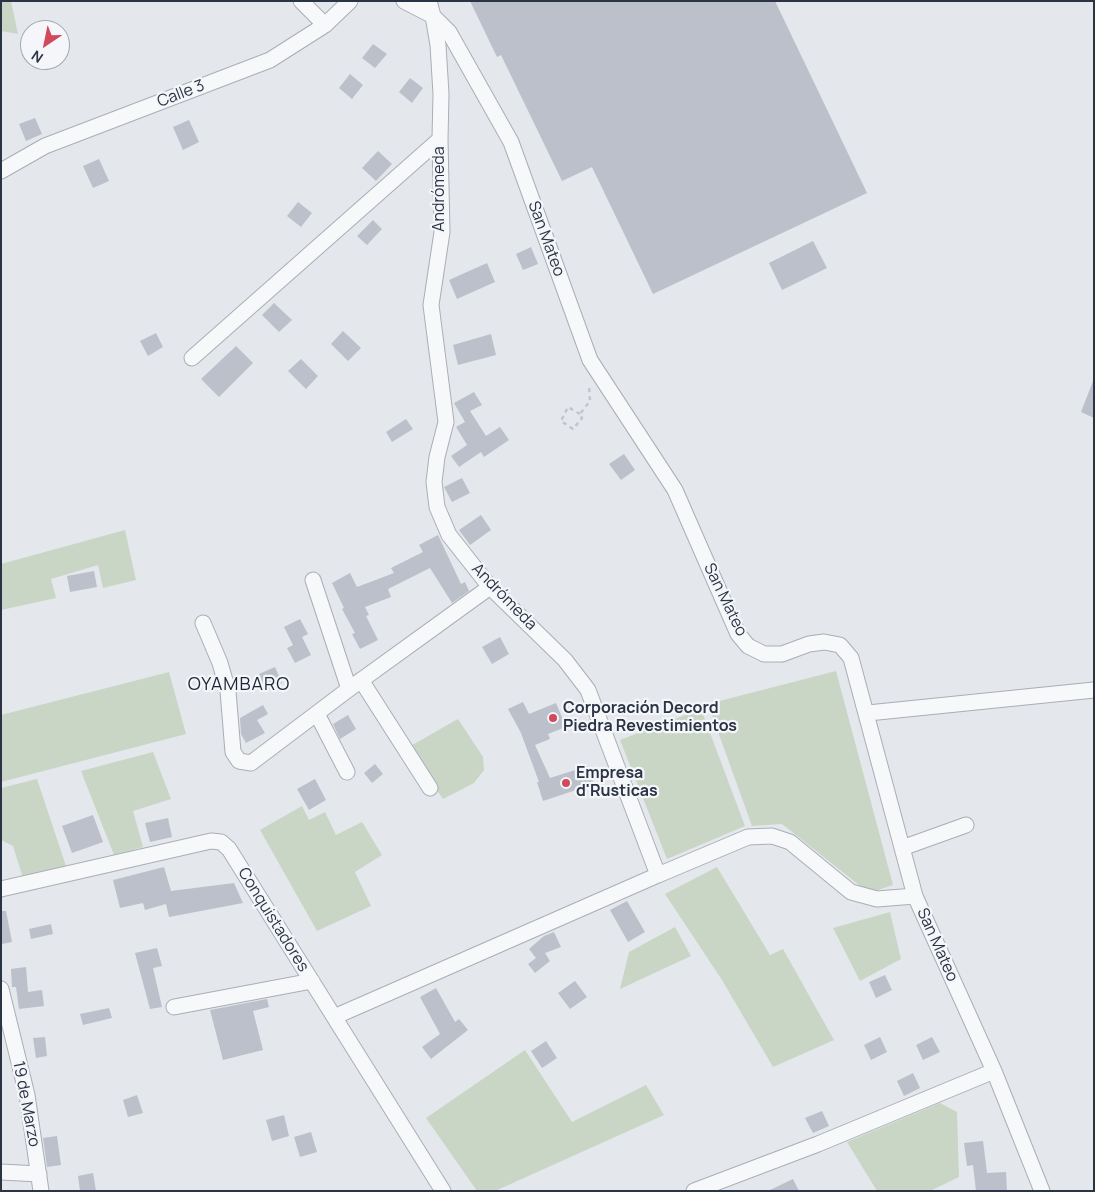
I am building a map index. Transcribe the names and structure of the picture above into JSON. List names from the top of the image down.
{
  "streets": {
    "street": [
      "Calle 3",
      "Andrómeda",
      "San Mateo",
      "Conquistadores",
      "19 de Marzo"
    ]
  },
  "crossings": [
    ["Andrómeda", "San Mateo"]
  ],
  "districts": ["OYAMBARO"],
  "places": ["Corporación Decord Piedra Revestimientos", "Empresa d'Rusticas"],
  "north": "bottom left"
}
